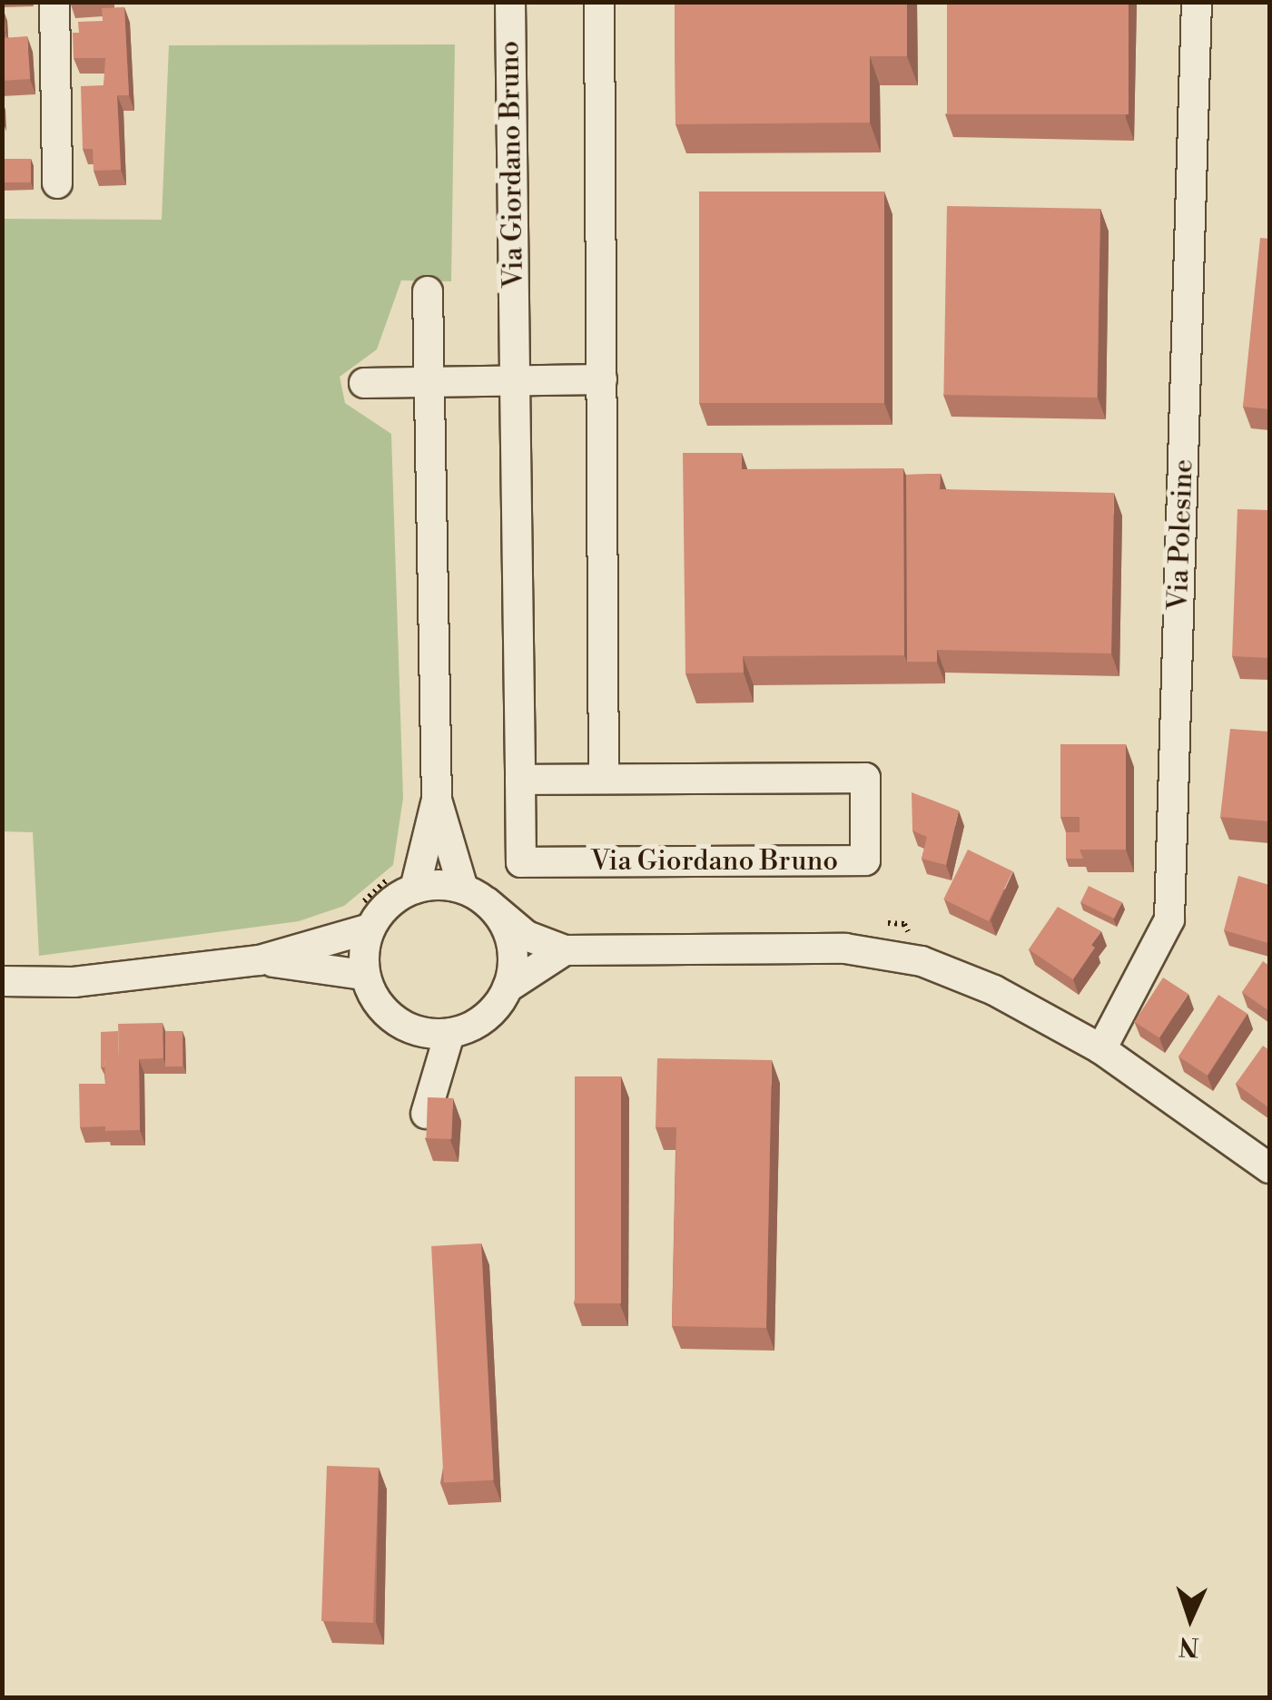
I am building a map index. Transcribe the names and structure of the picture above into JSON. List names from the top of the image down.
{
  "streets": {
    "street": ["Via Giordano Bruno", "Via Polesine"]
  },
  "north": "bottom"
}
